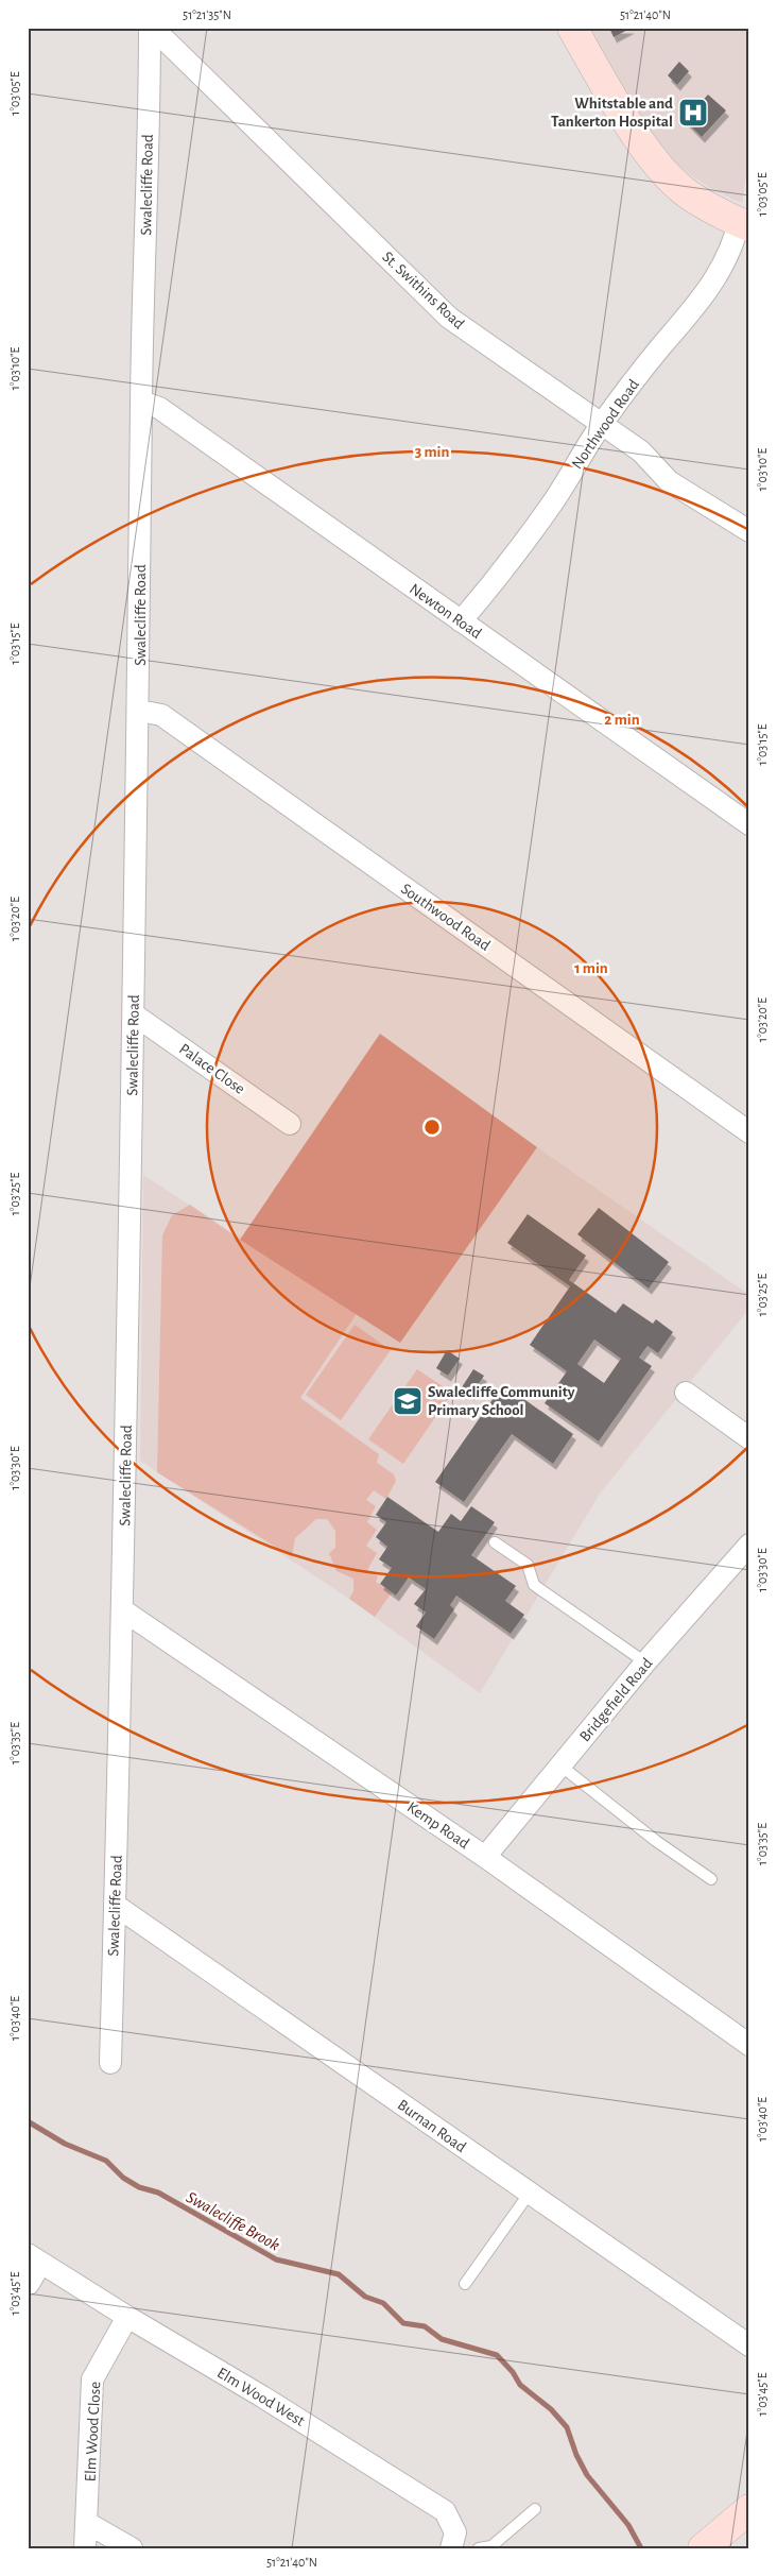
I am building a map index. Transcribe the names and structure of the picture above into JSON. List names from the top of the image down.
{
  "streets": {
    "street": [
      "Swalecliffe Road",
      "St. Swithins Road",
      "Northwood Road",
      "Newton Road",
      "Southwood Road",
      "Palace Close",
      "Bridgefield Road",
      "Kemp Road",
      "Burnan Road",
      "Elm Wood West",
      "Elm Wood Close"
    ]
  },
  "crossings": [
    ["Swalecliffe Road", "St. Swithins Road"],
    ["Swalecliffe Road", "Newton Road"],
    ["Swalecliffe Road", "Southwood Road"],
    ["Swalecliffe Road", "Palace Close"],
    ["Swalecliffe Road", "Kemp Road"],
    ["Swalecliffe Road", "Burnan Road"],
    ["St. Swithins Road", "Northwood Road"],
    ["Northwood Road", "Newton Road"],
    ["Bridgefield Road", "Kemp Road"],
    ["Elm Wood West", "Elm Wood Close"]
  ],
  "water": ["Swalecliffe Brook"],
  "places": {
    "hospital": ["Whitstable and Tankerton Hospital"],
    "school or university": ["Swalecliffe Community Primary School"]
  },
  "coordinates": [
    "51°21'35\"N",
    "51°21'40\"N",
    "1°03'05\"E",
    "1°03'10\"E",
    "1°03'15\"E",
    "1°03'20\"E",
    "1°03'25\"E",
    "1°03'30\"E",
    "1°03'35\"E",
    "1°03'40\"E",
    "1°03'45\"E"
  ],
  "rings": ["3 min", "2 min", "1 min"]
}
